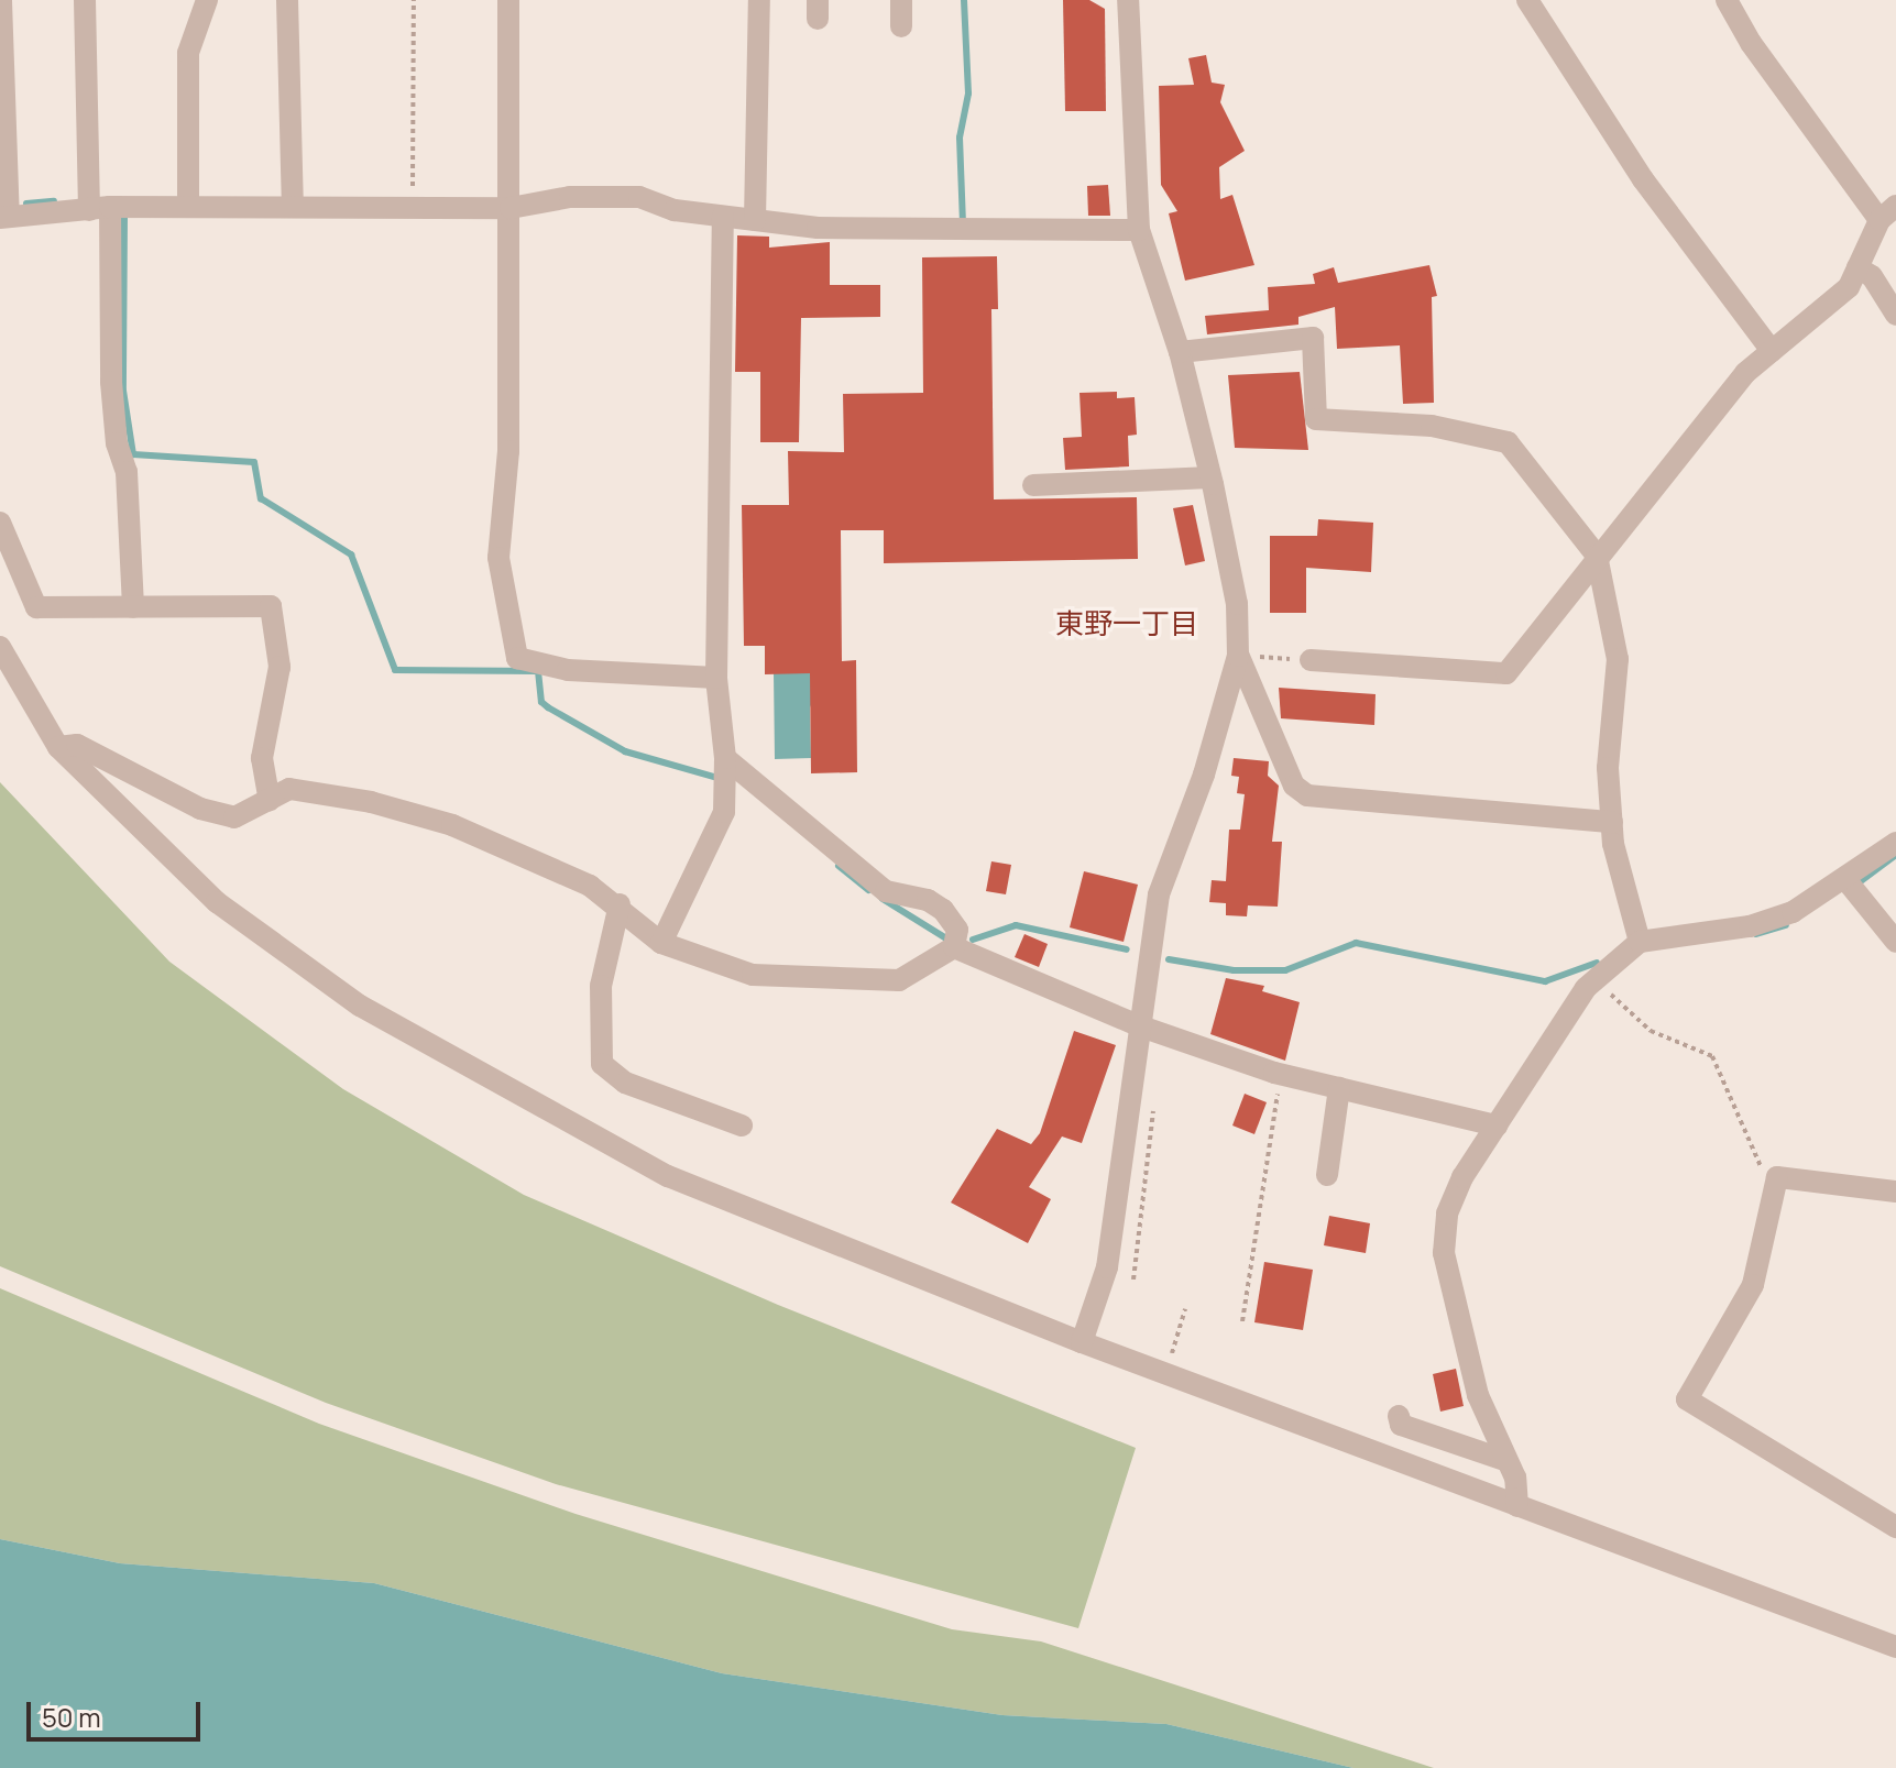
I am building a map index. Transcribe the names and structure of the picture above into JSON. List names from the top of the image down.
{
  "districts": ["東野一丁目"],
  "scale_bar": "50 m"
}
